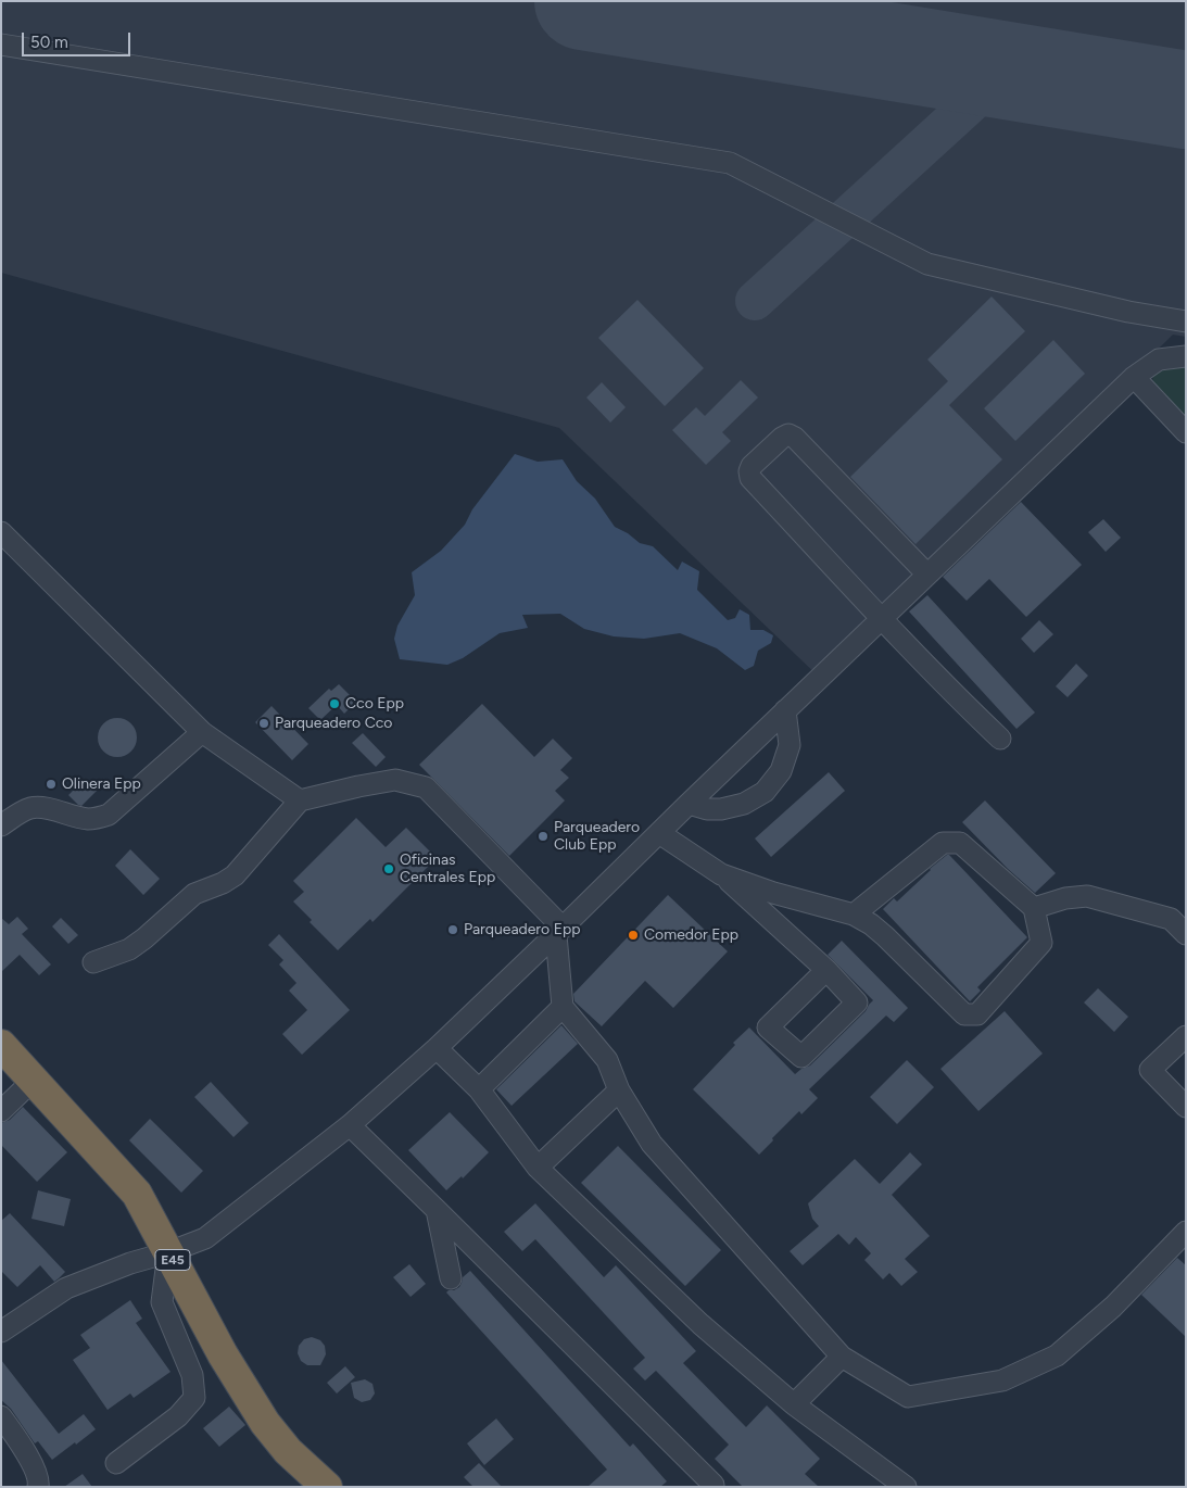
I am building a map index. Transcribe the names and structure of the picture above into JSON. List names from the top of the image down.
{
  "streets": {
    "highway": ["E45"]
  },
  "places": [
    "Cco Epp",
    "Parqueadero Cco",
    "Olinera Epp",
    "Parqueadero Club Epp",
    "Oficinas Centrales Epp",
    "Parqueadero Epp",
    "Comedor Epp"
  ],
  "scale_bar": "50 m"
}
